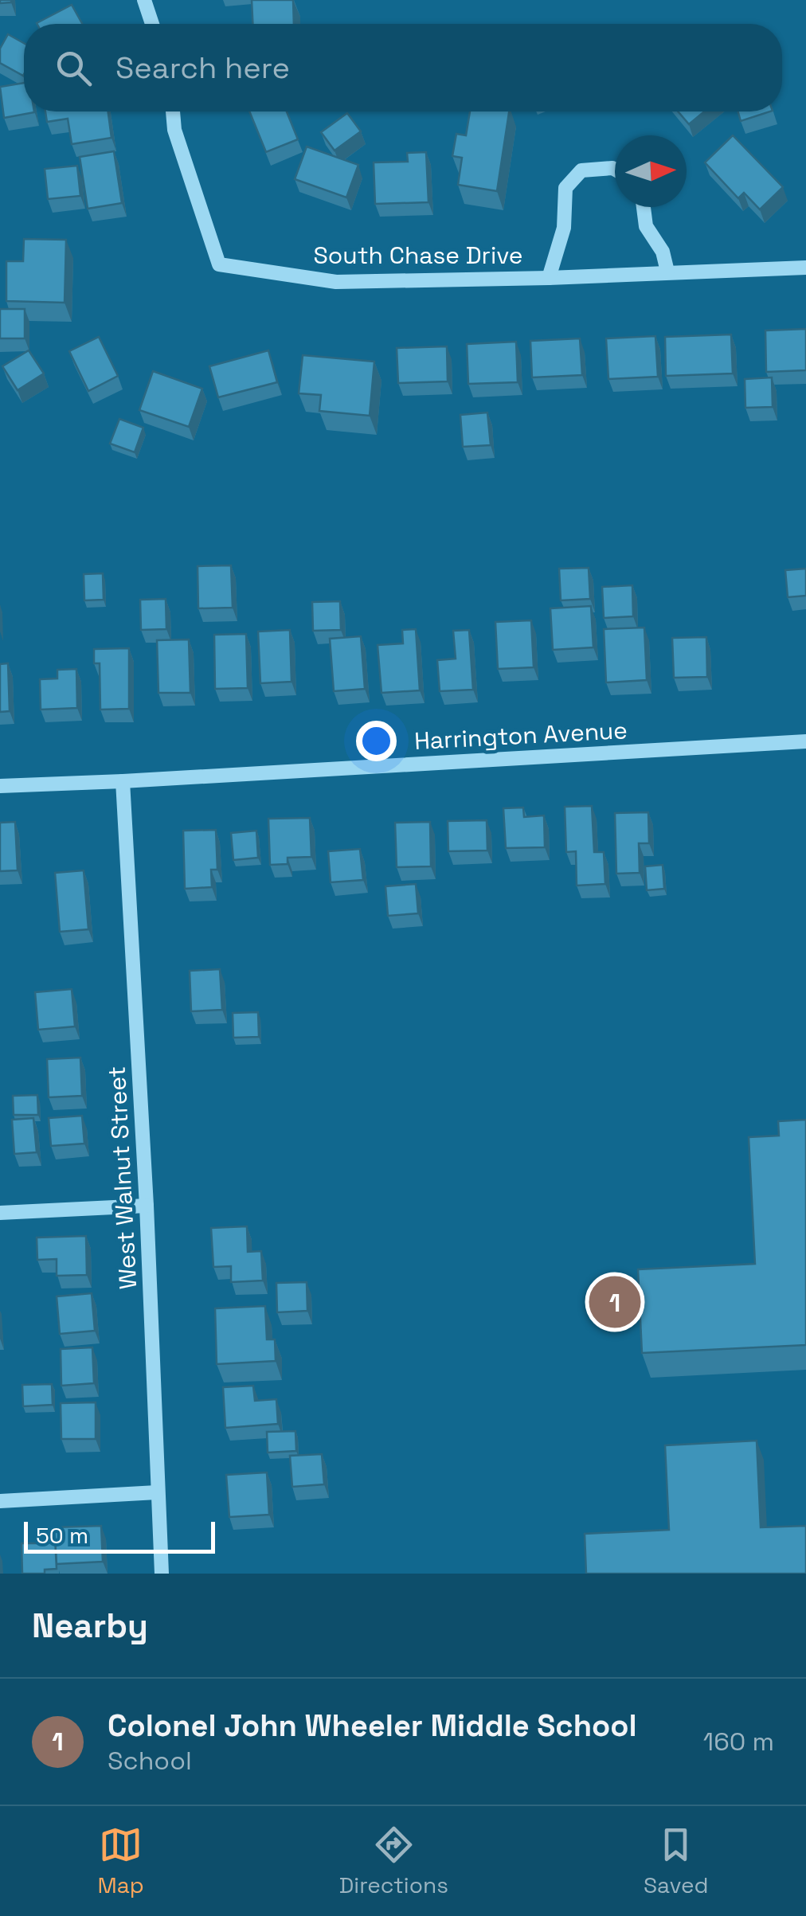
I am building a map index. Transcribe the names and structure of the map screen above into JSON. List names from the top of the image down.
{
  "streets": {
    "street": ["South Chase Drive", "Harrington Avenue", "West Walnut Street"]
  },
  "crossings": [
    ["Harrington Avenue", "West Walnut Street"]
  ],
  "scale_bar": "50 m",
  "north": "right",
  "page": {
    "search": "Search here",
    "pins": "1",
    "scale": "50 m",
    "heading": "Nearby",
    "list": [
      {
        "mark": "1",
        "name": "Colonel John Wheeler Middle School",
        "note": "School",
        "value": "160 m"
      }
    ],
    "nav": ["Map", "Directions", "Saved"]
  }
}
